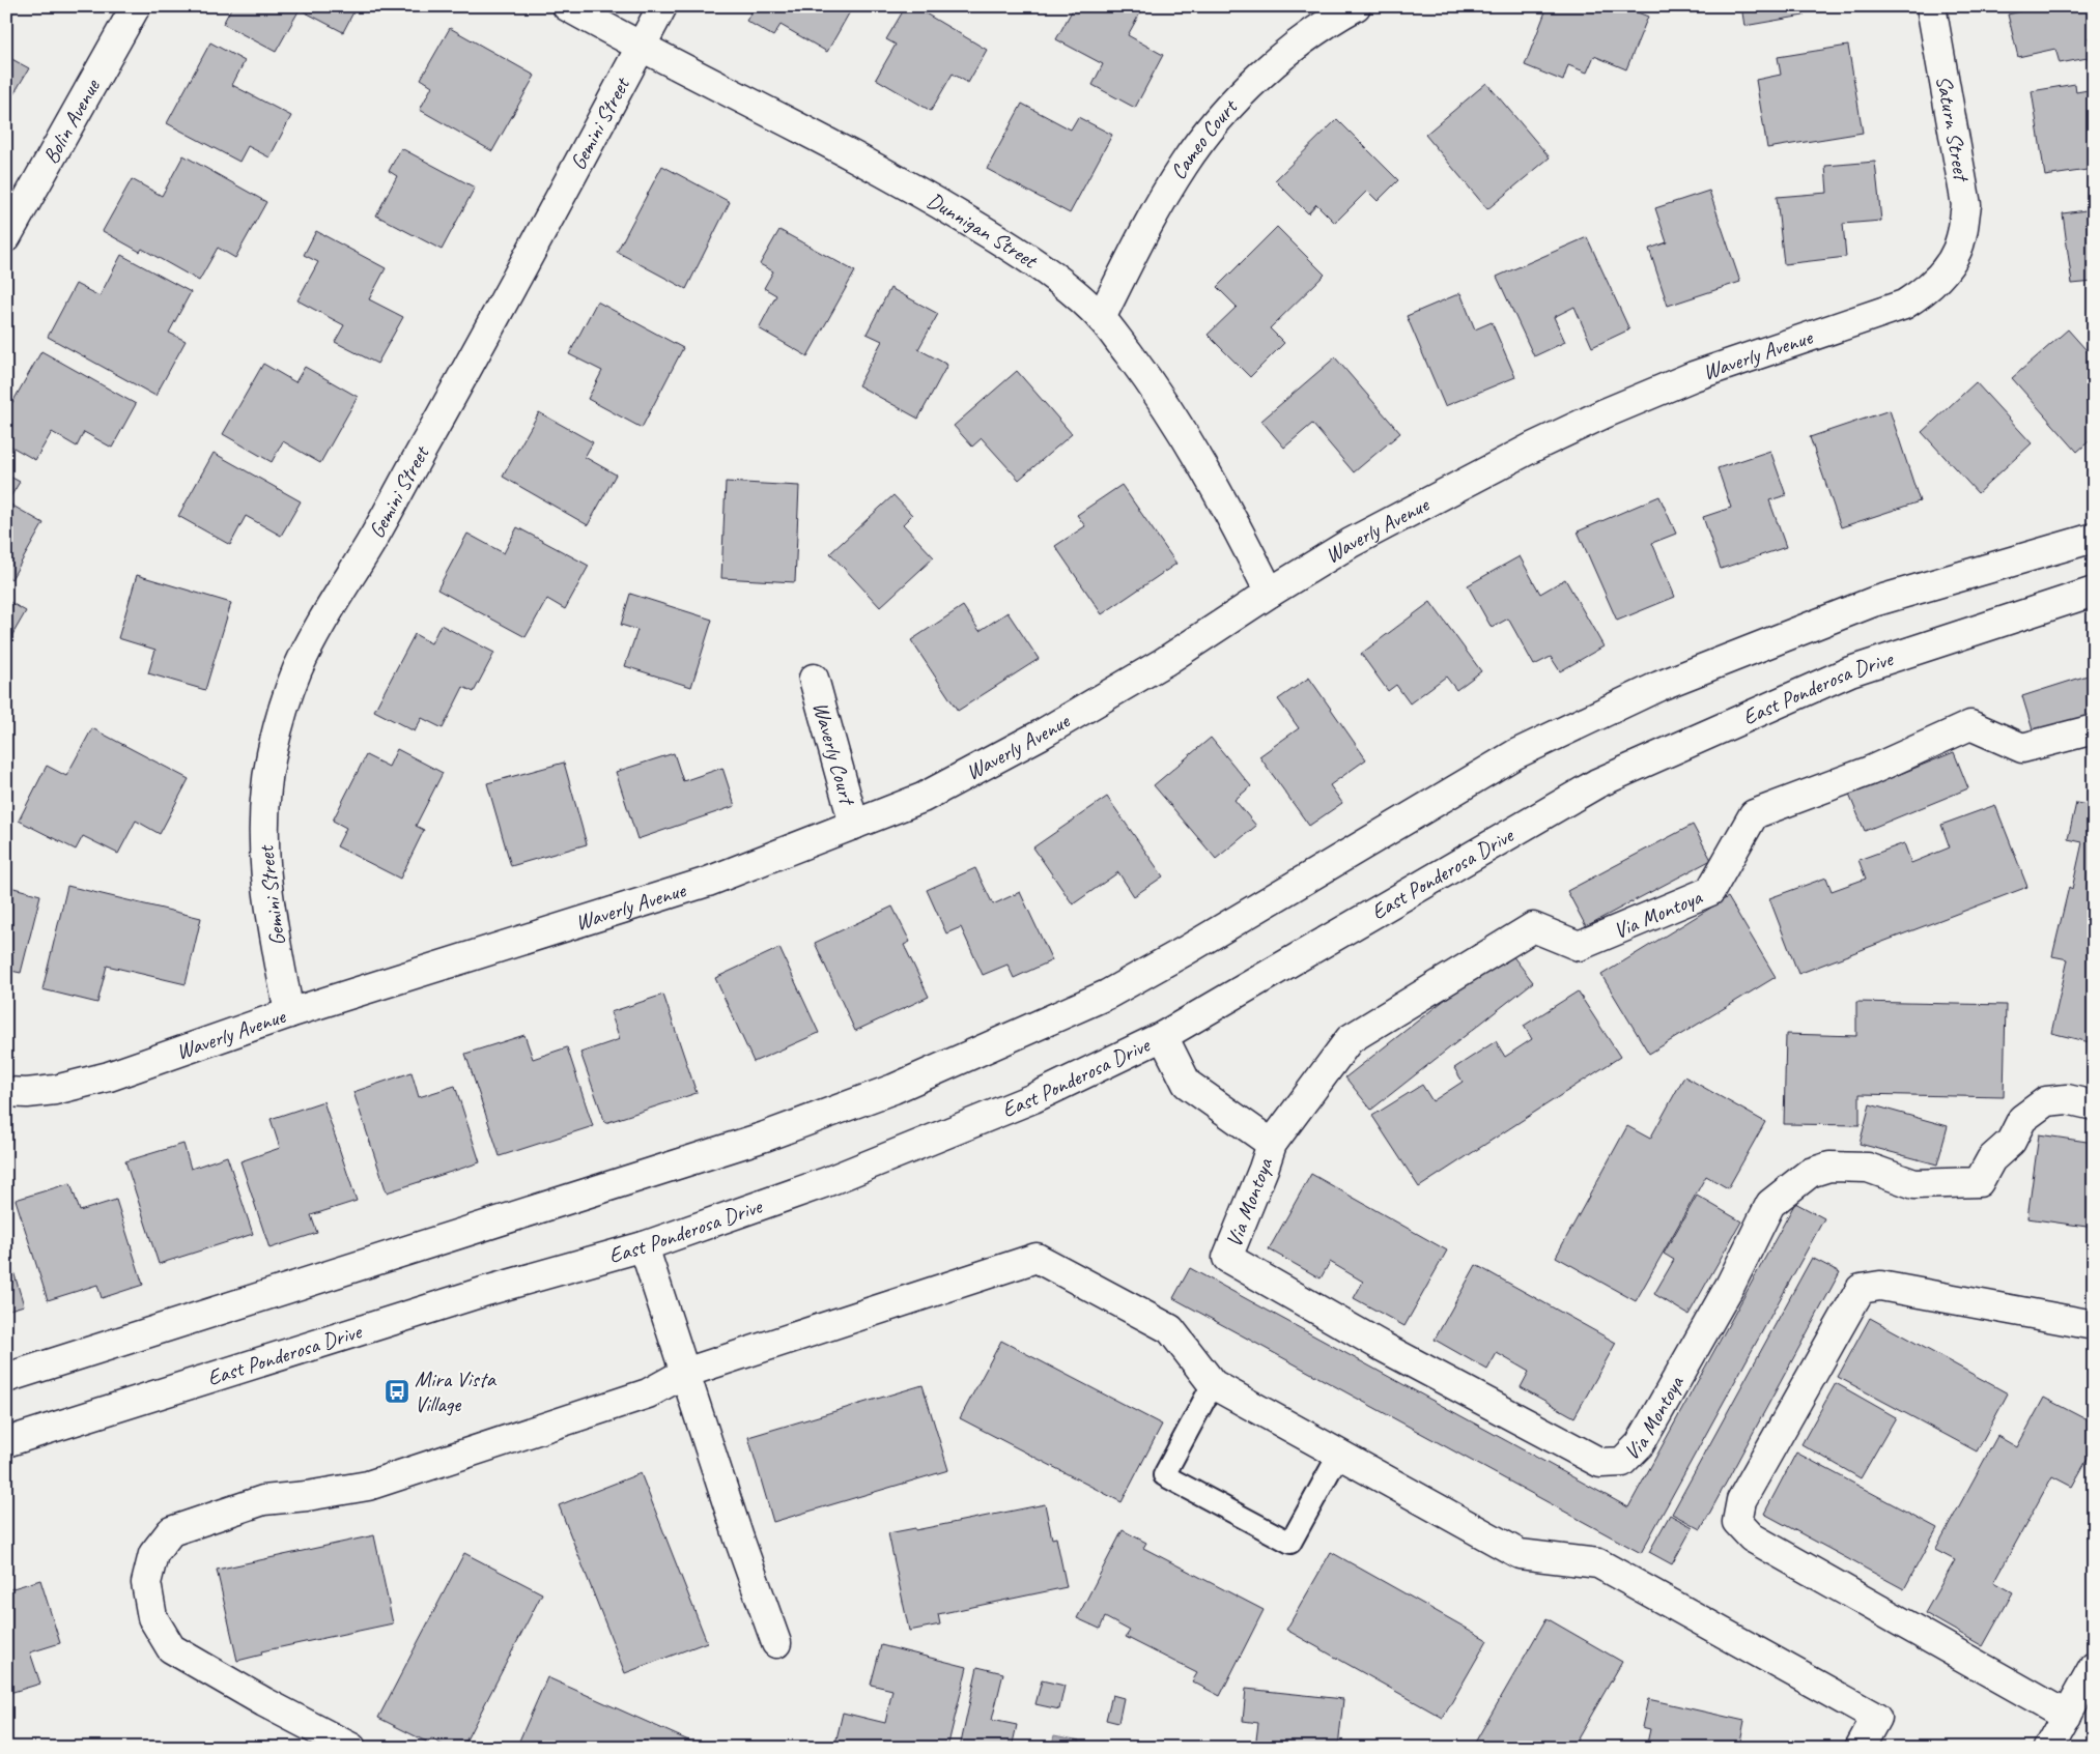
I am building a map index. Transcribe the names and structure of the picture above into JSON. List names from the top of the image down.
{
  "streets": {
    "street": [
      "Bolin Avenue",
      "Gemini Street",
      "Saturn Street",
      "Cameo Court",
      "Dunnigan Street",
      "Waverly Avenue",
      "East Ponderosa Drive",
      "Waverly Court",
      "Via Montoya"
    ]
  },
  "crossings": [
    ["Gemini Street", "Dunnigan Street"],
    ["Gemini Street", "Waverly Avenue"],
    ["Saturn Street", "Waverly Avenue"],
    ["Cameo Court", "Dunnigan Street"],
    ["Dunnigan Street", "Waverly Avenue"],
    ["Waverly Avenue", "Waverly Court"],
    ["East Ponderosa Drive", "Via Montoya"]
  ],
  "places": {
    "bus stop": ["Mira Vista Village"]
  }
}
